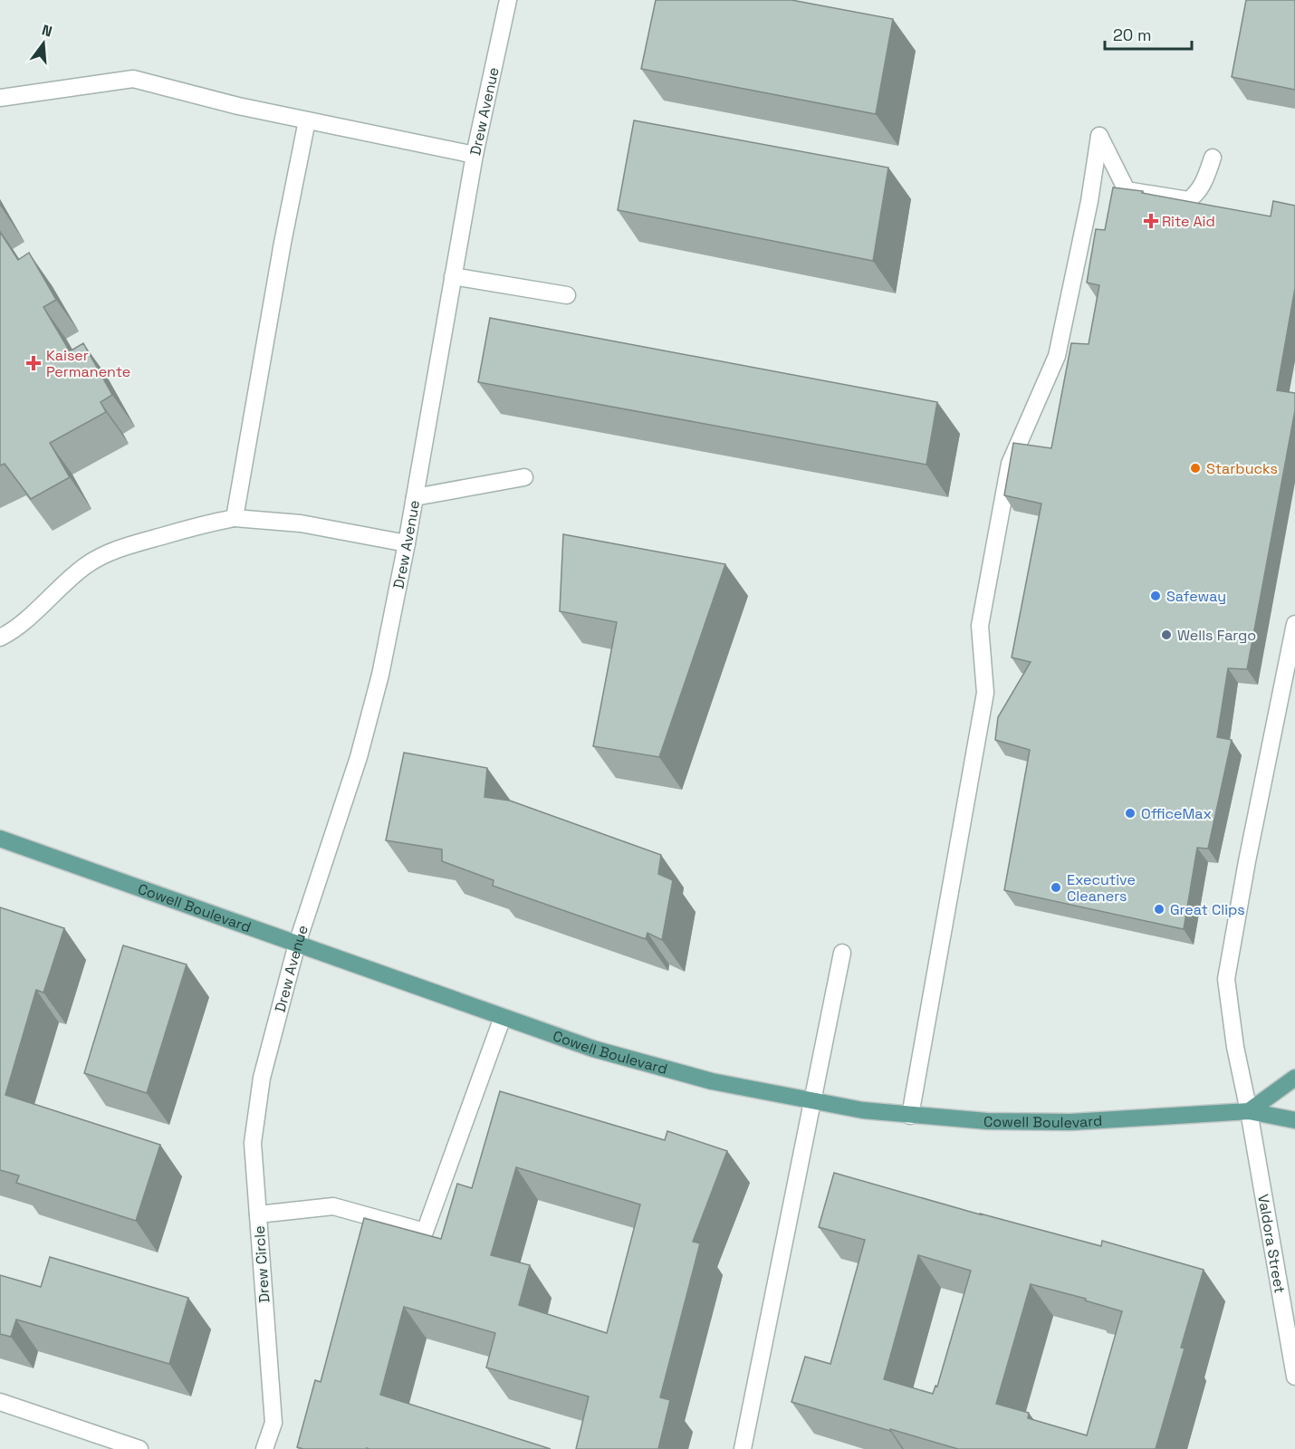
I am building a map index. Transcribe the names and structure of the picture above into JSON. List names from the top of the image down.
{
  "streets": {
    "main road": ["Cowell Boulevard"],
    "street": ["Drew Avenue", "Valdora Street", "Drew Circle"]
  },
  "crossings": [
    ["Drew Avenue", "Cowell Boulevard"],
    ["Drew Avenue", "Drew Circle"],
    ["Cowell Boulevard", "Valdora Street"]
  ],
  "places": {
    "health": ["Rite Aid", "Kaiser Permanente"],
    "other": [
      "Starbucks",
      "Safeway",
      "Wells Fargo",
      "OfficeMax",
      "Executive Cleaners",
      "Great Clips"
    ]
  },
  "scale_bar": "20 m",
  "north": "top"
}
